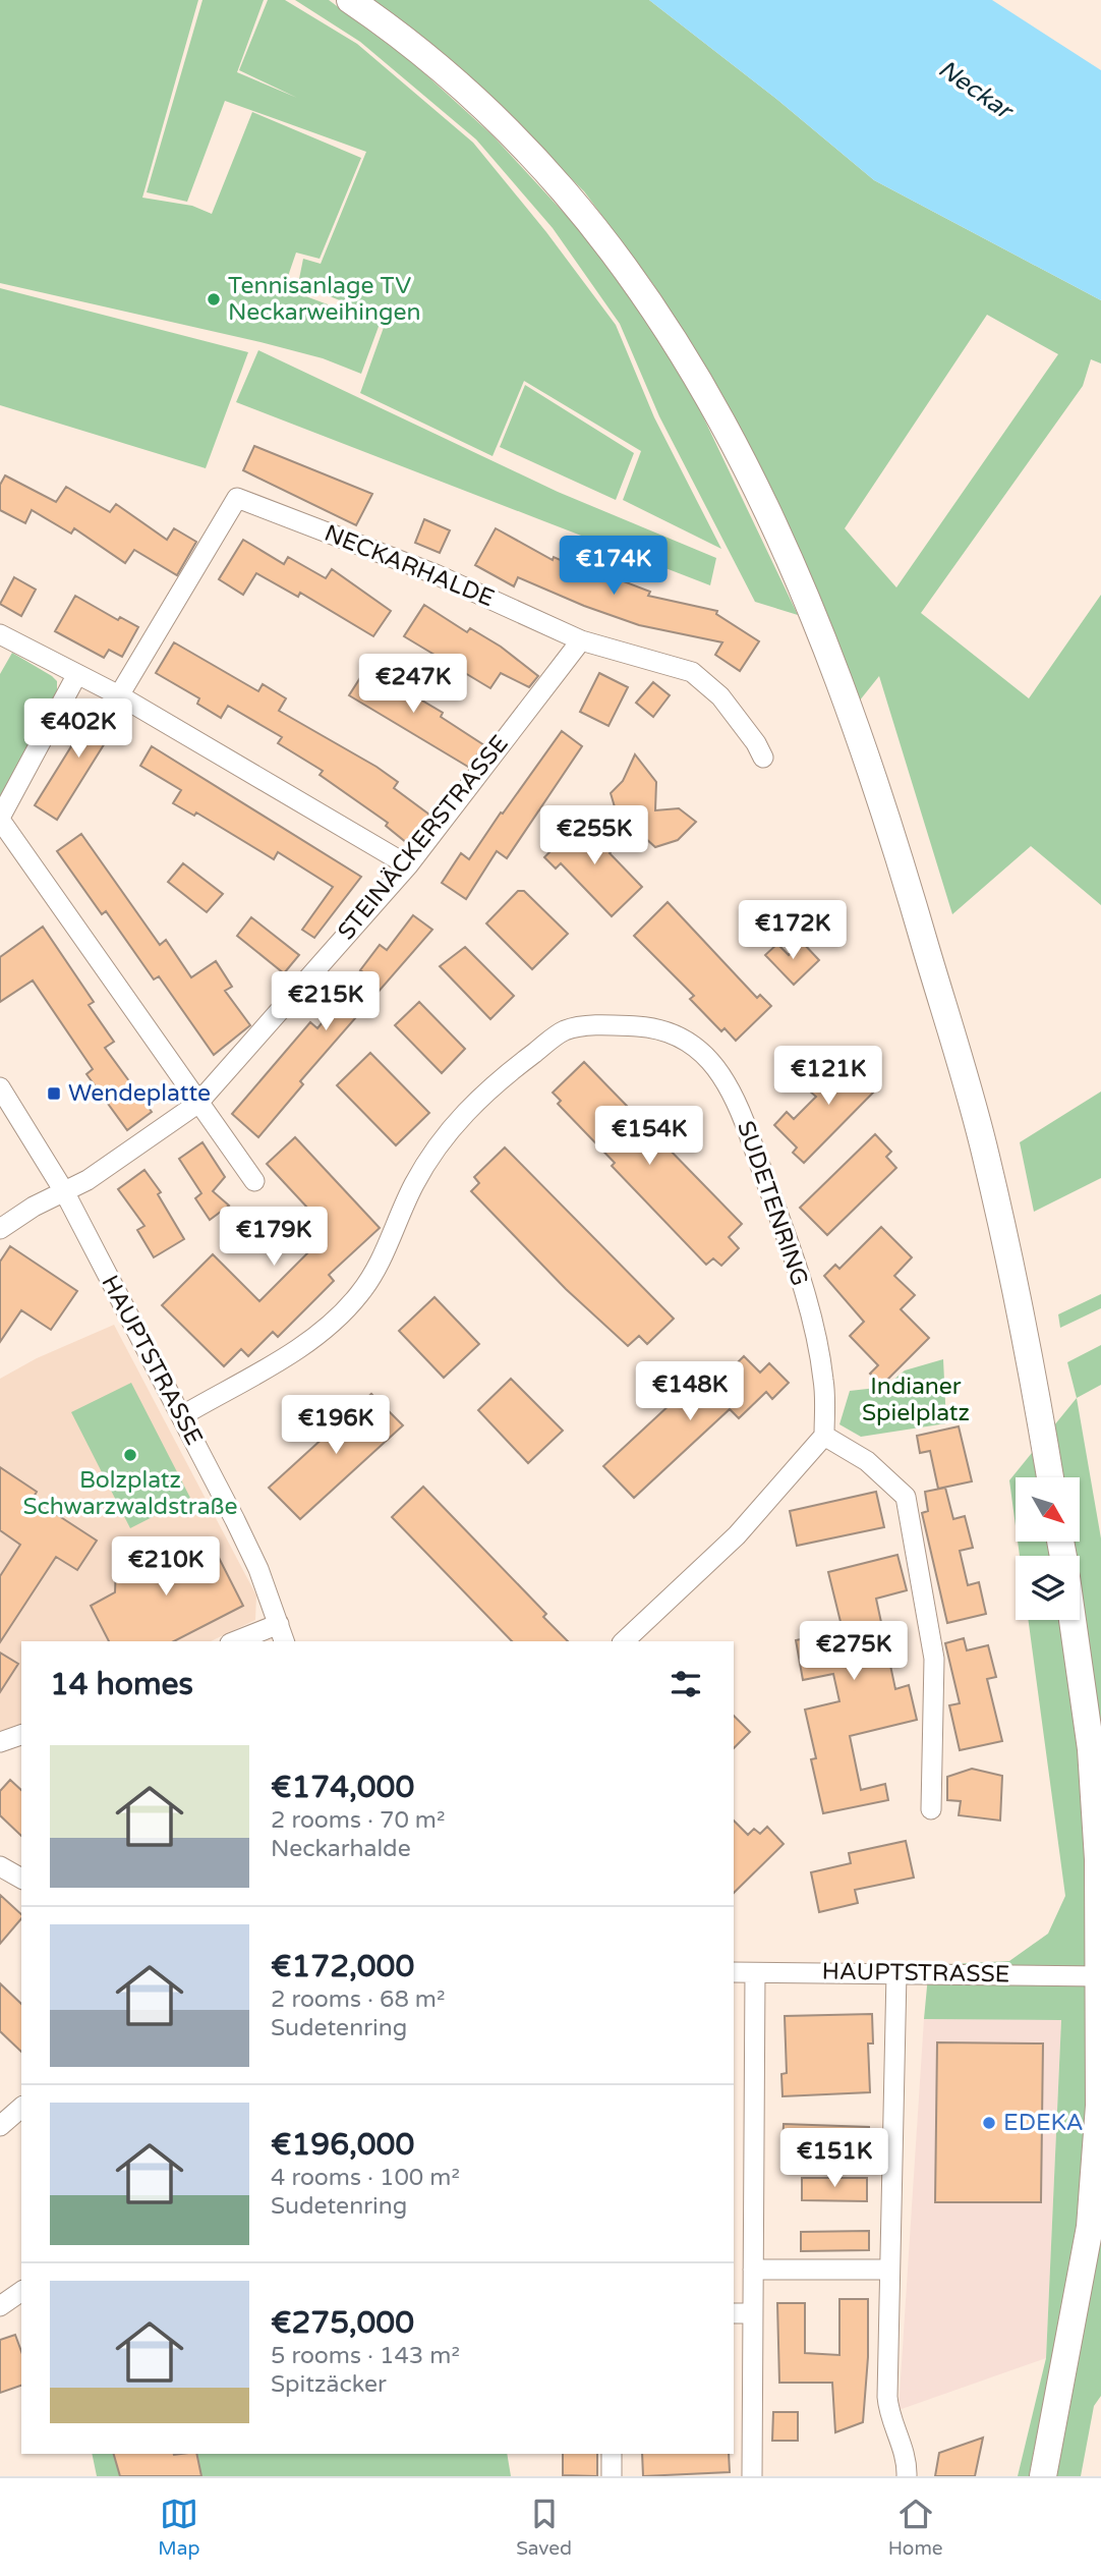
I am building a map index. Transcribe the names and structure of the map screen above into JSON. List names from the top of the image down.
{
  "streets": {
    "street": [
      "NECKARHALDE",
      "STEINÄCKERSTRASSE",
      "SUDETENRING",
      "HAUPTSTRASSE"
    ]
  },
  "crossings": [
    ["NECKARHALDE", "STEINÄCKERSTRASSE"],
    ["STEINÄCKERSTRASSE", "HAUPTSTRASSE"],
    ["SUDETENRING", "HAUPTSTRASSE"]
  ],
  "water": ["Neckar"],
  "parks": ["Indianer Spielplatz"],
  "places": {
    "other": ["Tennisanlage TV Neckarweihingen", "Bolzplatz Schwarzwaldstraße", "EDEKA"],
    "transit": ["Wendeplatte"]
  },
  "north": "bottom right",
  "page": {
    "price": [
      "€174K",
      "€247K",
      "€402K",
      "€255K",
      "€172K",
      "€215K",
      "€121K",
      "€154K",
      "€179K",
      "€148K",
      "€196K",
      "€210K",
      "€275K",
      "€151K"
    ],
    "heading": "14 homes",
    "list": [
      {
        "name": "€174,000",
        "note": "2 rooms · 70 m² · Neckarhalde"
      },
      {
        "name": "€172,000",
        "note": "2 rooms · 68 m² · Sudetenring"
      },
      {
        "name": "€196,000",
        "note": "4 rooms · 100 m² · Sudetenring"
      },
      {
        "name": "€275,000",
        "note": "5 rooms · 143 m² · Spitzäcker"
      }
    ],
    "tabs": ["Map", "Saved", "Home"]
  }
}
